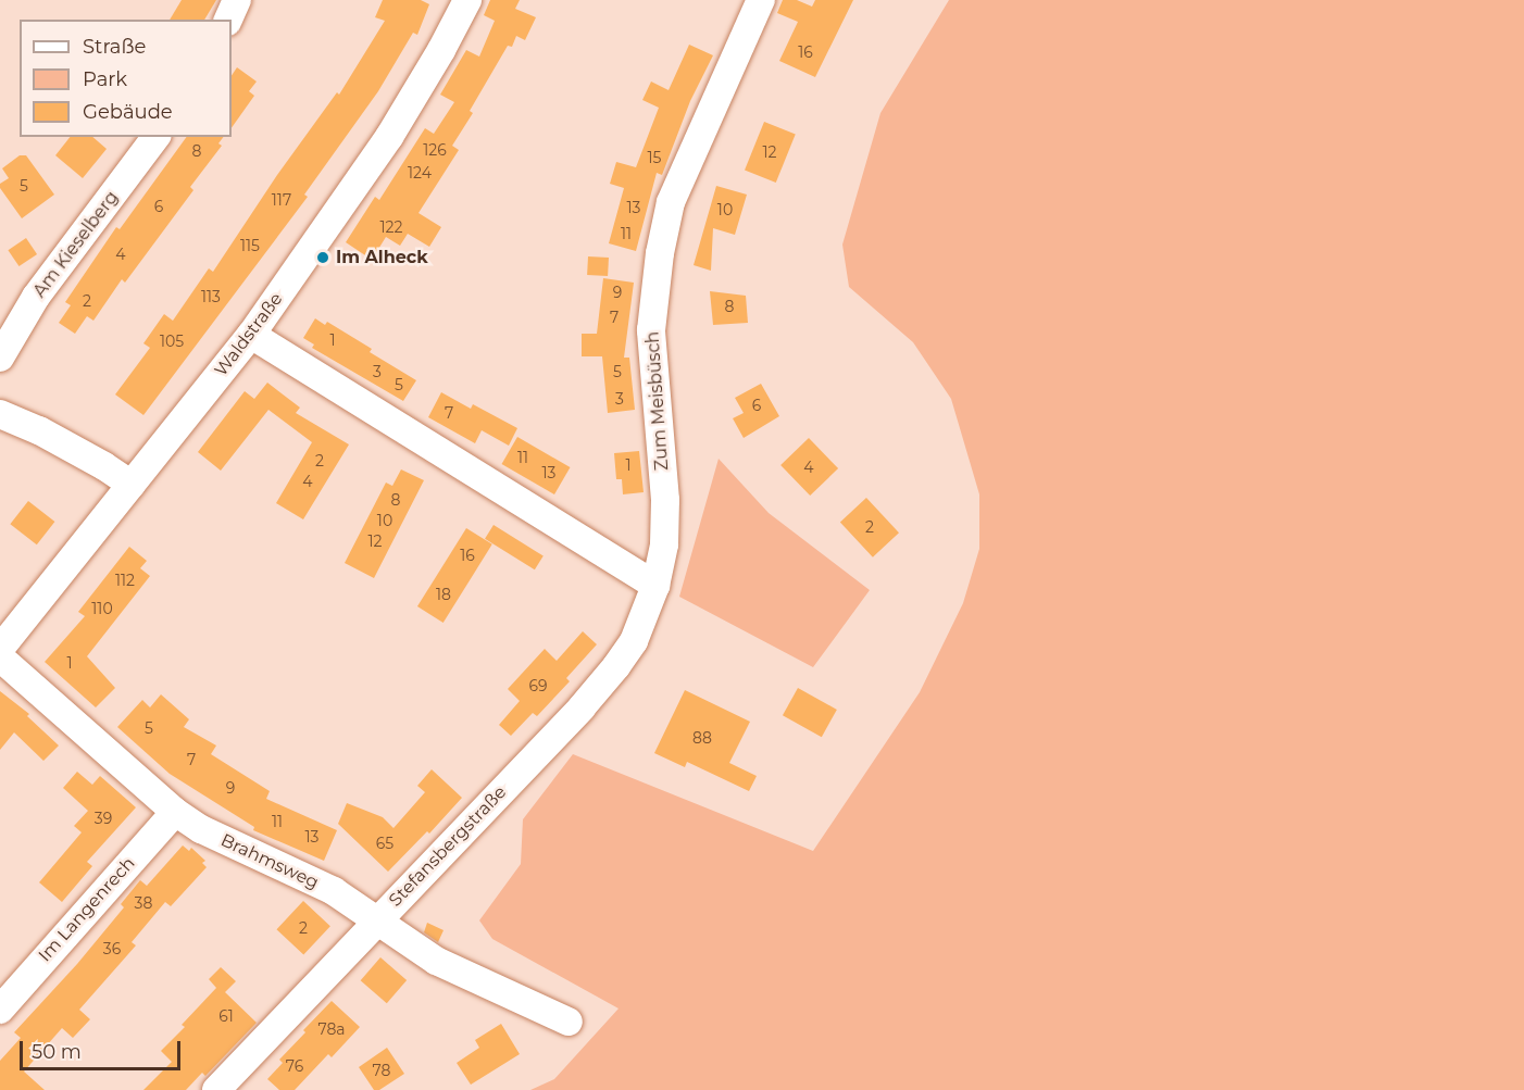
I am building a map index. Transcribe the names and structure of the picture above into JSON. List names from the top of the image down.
{
  "streets": {
    "street": [
      "Am Kieselberg",
      "Waldstraße",
      "Zum Meisbüsch",
      "Stefansbergstraße",
      "Brahmsweg",
      "Im Langenrech"
    ]
  },
  "crossings": [
    ["Zum Meisbüsch", "Stefansbergstraße"],
    ["Stefansbergstraße", "Brahmsweg"],
    ["Brahmsweg", "Im Langenrech"]
  ],
  "places": ["Im Alheck"],
  "house_numbers": [
    "16",
    "126",
    "8",
    "12",
    "15",
    "124",
    "5",
    "117",
    "6",
    "13",
    "10",
    "122",
    "11",
    "115",
    "4",
    "9",
    "113",
    "2",
    "8",
    "7",
    "1",
    "105",
    "3",
    "5",
    "5",
    "3",
    "6",
    "7",
    "11",
    "2",
    "1",
    "4",
    "13",
    "4",
    "8",
    "10",
    "2",
    "12",
    "16",
    "112",
    "18",
    "110",
    "1",
    "69",
    "5",
    "88",
    "7",
    "9",
    "39",
    "11",
    "13",
    "65",
    "38",
    "2",
    "36",
    "61",
    "78a",
    "76",
    "78"
  ],
  "legend": ["Straße", "Park", "Gebäude"],
  "scale_bar": "50 m"
}
